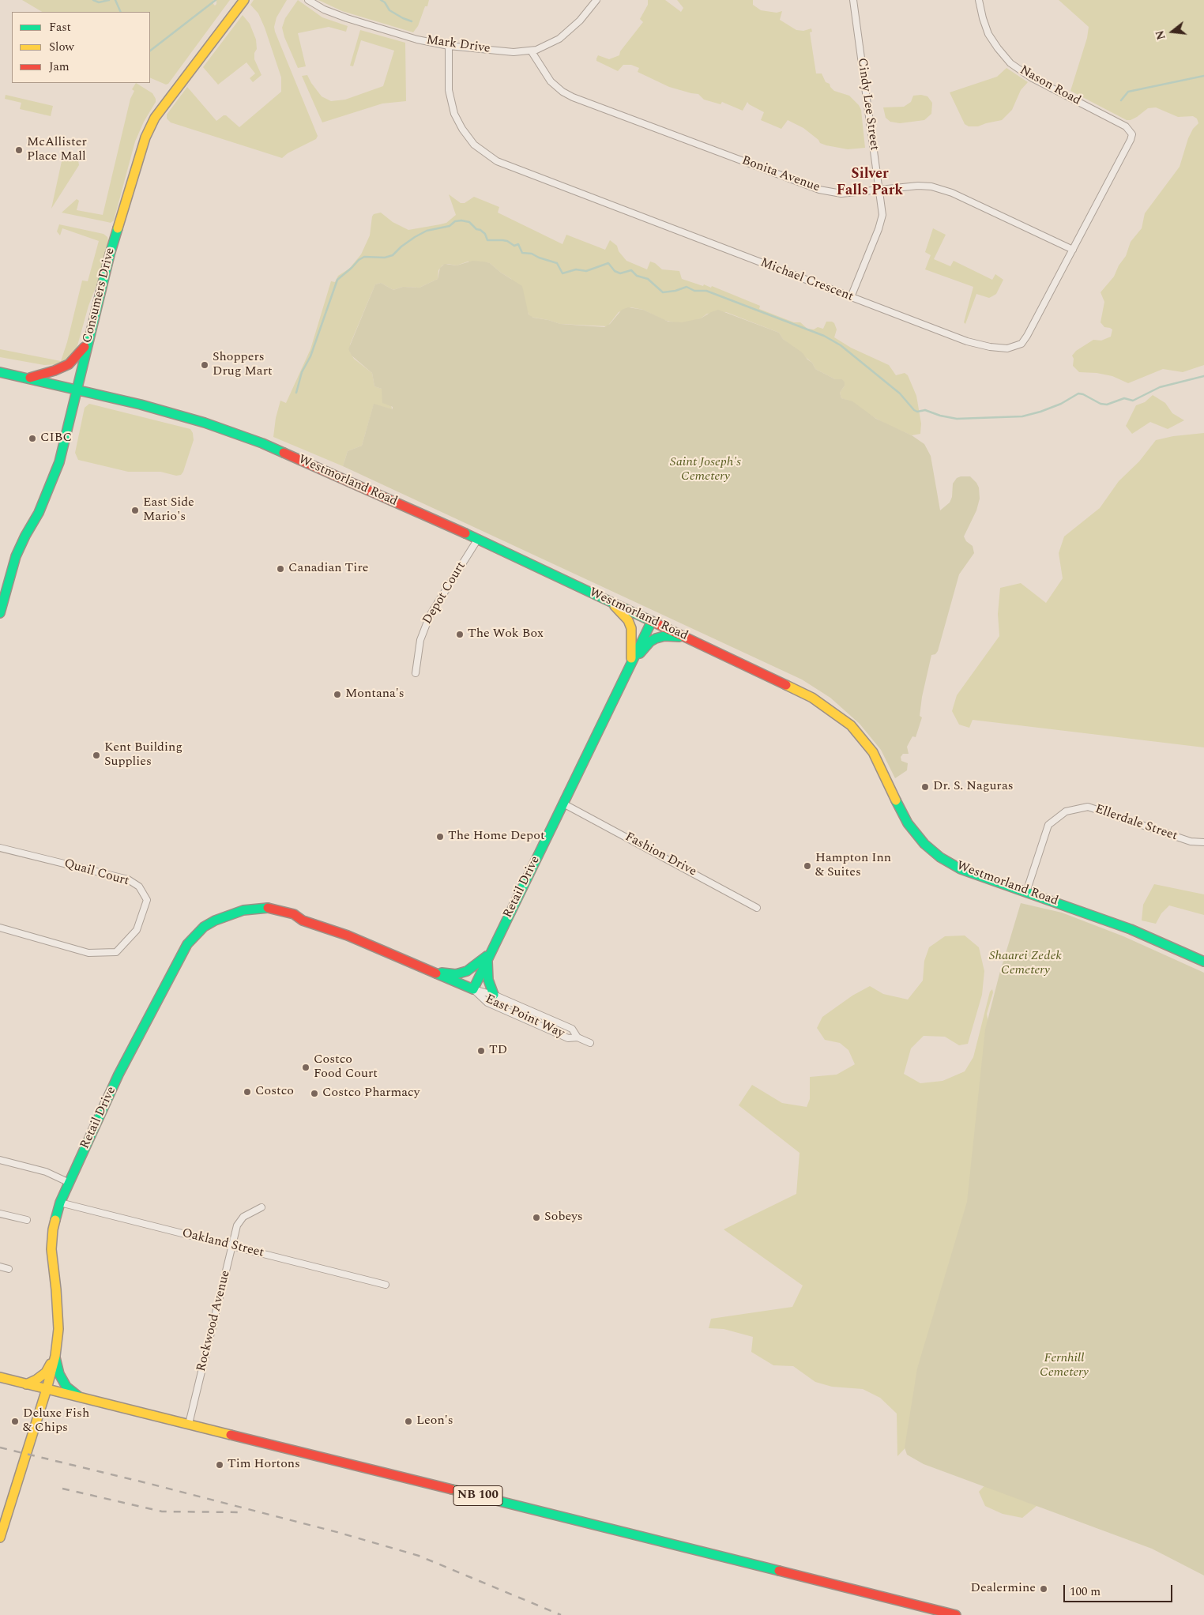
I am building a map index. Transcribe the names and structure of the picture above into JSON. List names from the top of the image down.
{
  "streets": {
    "street": [
      "Mark Drive",
      "Nason Road",
      "Cindy Lee Street",
      "Bonita Avenue",
      "Michael Crescent",
      "Consumers Drive",
      "Westmorland Road",
      "Depot Court",
      "Ellerdale Street",
      "Fashion Drive",
      "Quail Court",
      "Retail Drive",
      "East Point Way",
      "Oakland Street",
      "Rockwood Avenue",
      "NB 100"
    ]
  },
  "crossings": [
    ["Mark Drive", "Bonita Avenue"],
    ["Mark Drive", "Michael Crescent"],
    ["Nason Road", "Michael Crescent"],
    ["Cindy Lee Street", "Bonita Avenue"],
    ["Cindy Lee Street", "Michael Crescent"],
    ["Bonita Avenue", "Michael Crescent"],
    ["Consumers Drive", "Westmorland Road"],
    ["Westmorland Road", "Depot Court"],
    ["Westmorland Road", "Ellerdale Street"],
    ["Westmorland Road", "Retail Drive"],
    ["Fashion Drive", "Retail Drive"],
    ["Retail Drive", "East Point Way"],
    ["Retail Drive", "Oakland Street"],
    ["Retail Drive", "NB 100"],
    ["Oakland Street", "Rockwood Avenue"],
    ["Rockwood Avenue", "NB 100"]
  ],
  "districts": ["Silver Falls Park"],
  "parks": ["Saint Joseph's Cemetery", "Shaarei Zedek Cemetery", "Fernhill Cemetery"],
  "places": [
    "McAllister Place Mall",
    "Shoppers Drug Mart",
    "CIBC",
    "East Side Mario's",
    "Canadian Tire",
    "The Wok Box",
    "Montana's",
    "Kent Building Supplies",
    "Dr. S. Naguras",
    "The Home Depot",
    "Hampton Inn & Suites",
    "TD",
    "Costco Food Court",
    "Costco",
    "Costco Pharmacy",
    "Sobeys",
    "Deluxe Fish & Chips",
    "Leon's",
    "Tim Hortons",
    "Dealermine"
  ],
  "legend": ["Fast", "Slow", "Jam"],
  "scale_bar": "100 m",
  "north": "left"
}
